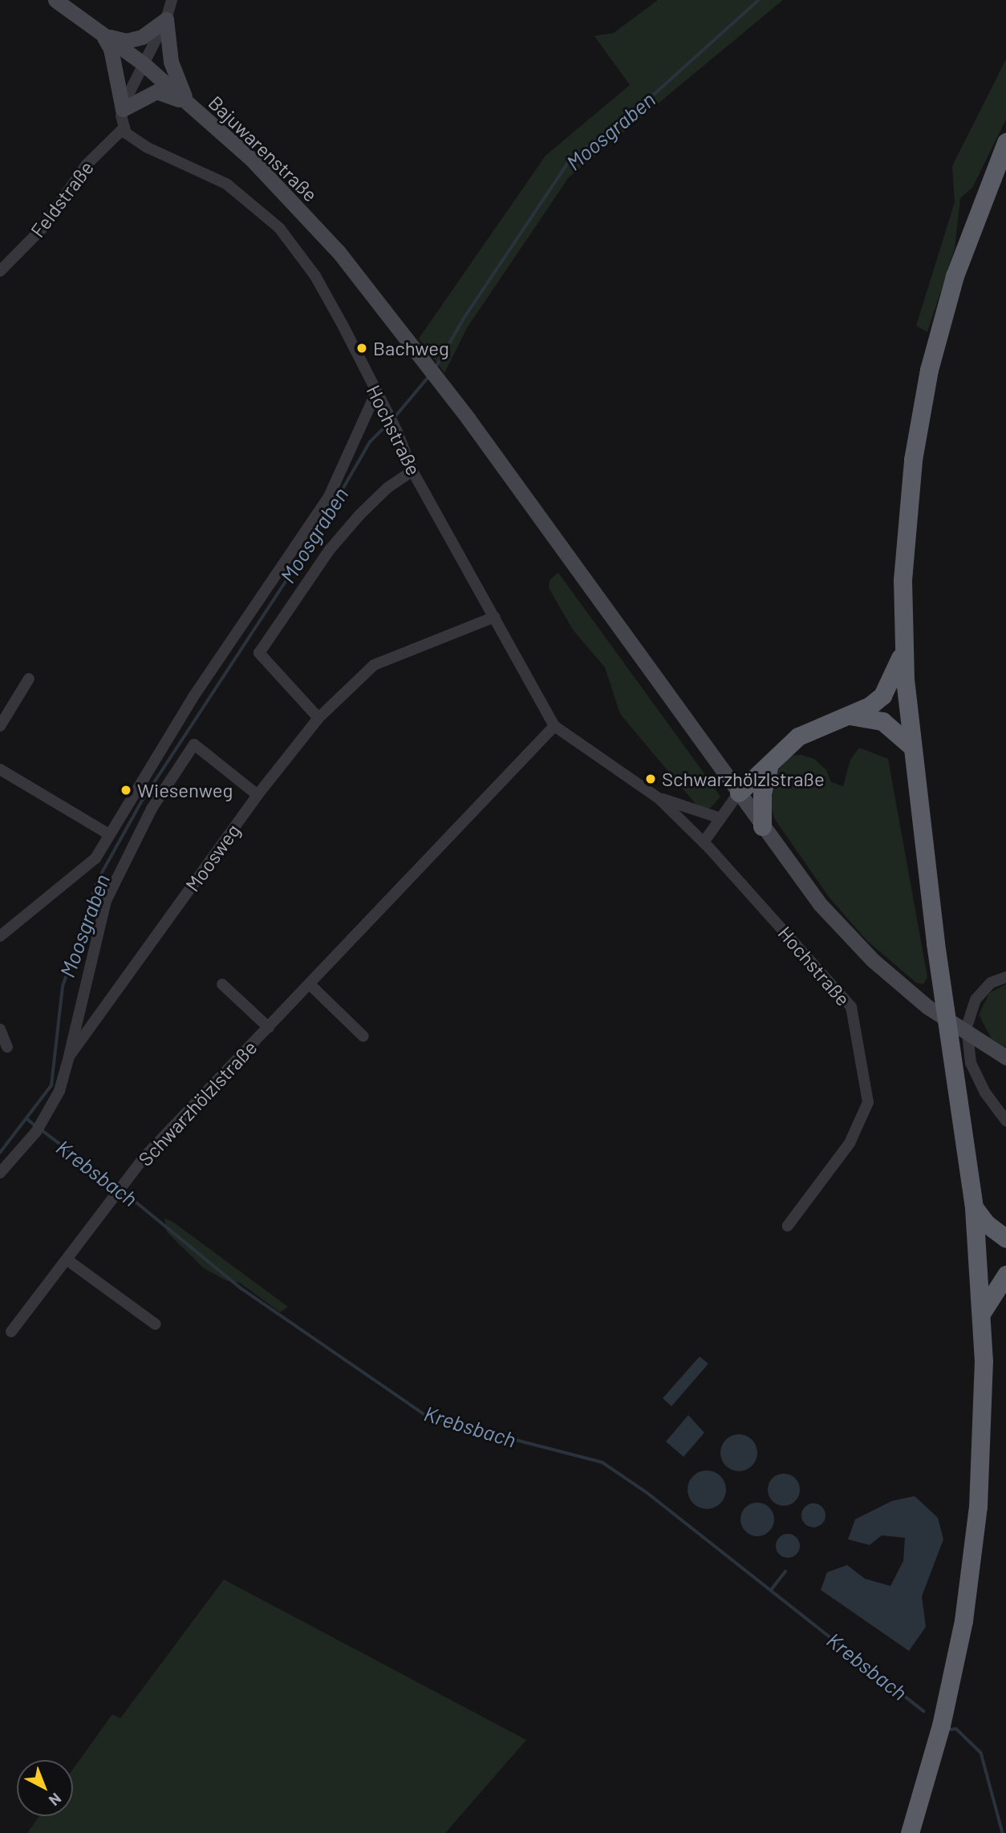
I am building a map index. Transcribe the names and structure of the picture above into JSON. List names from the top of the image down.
{
  "streets": {
    "main road": ["Bajuwarenstraße"],
    "street": [
      "Feldstraße",
      "Hochstraße",
      "Moosweg",
      "Schwarzhölzlstraße"
    ]
  },
  "crossings": [
    ["Feldstraße", "Hochstraße"],
    ["Hochstraße", "Moosweg"],
    ["Hochstraße", "Schwarzhölzlstraße"]
  ],
  "water": ["Moosgraben", "Krebsbach"],
  "places": ["Bachweg", "Schwarzhölzlstraße", "Wiesenweg"],
  "north": "bottom right"
}
